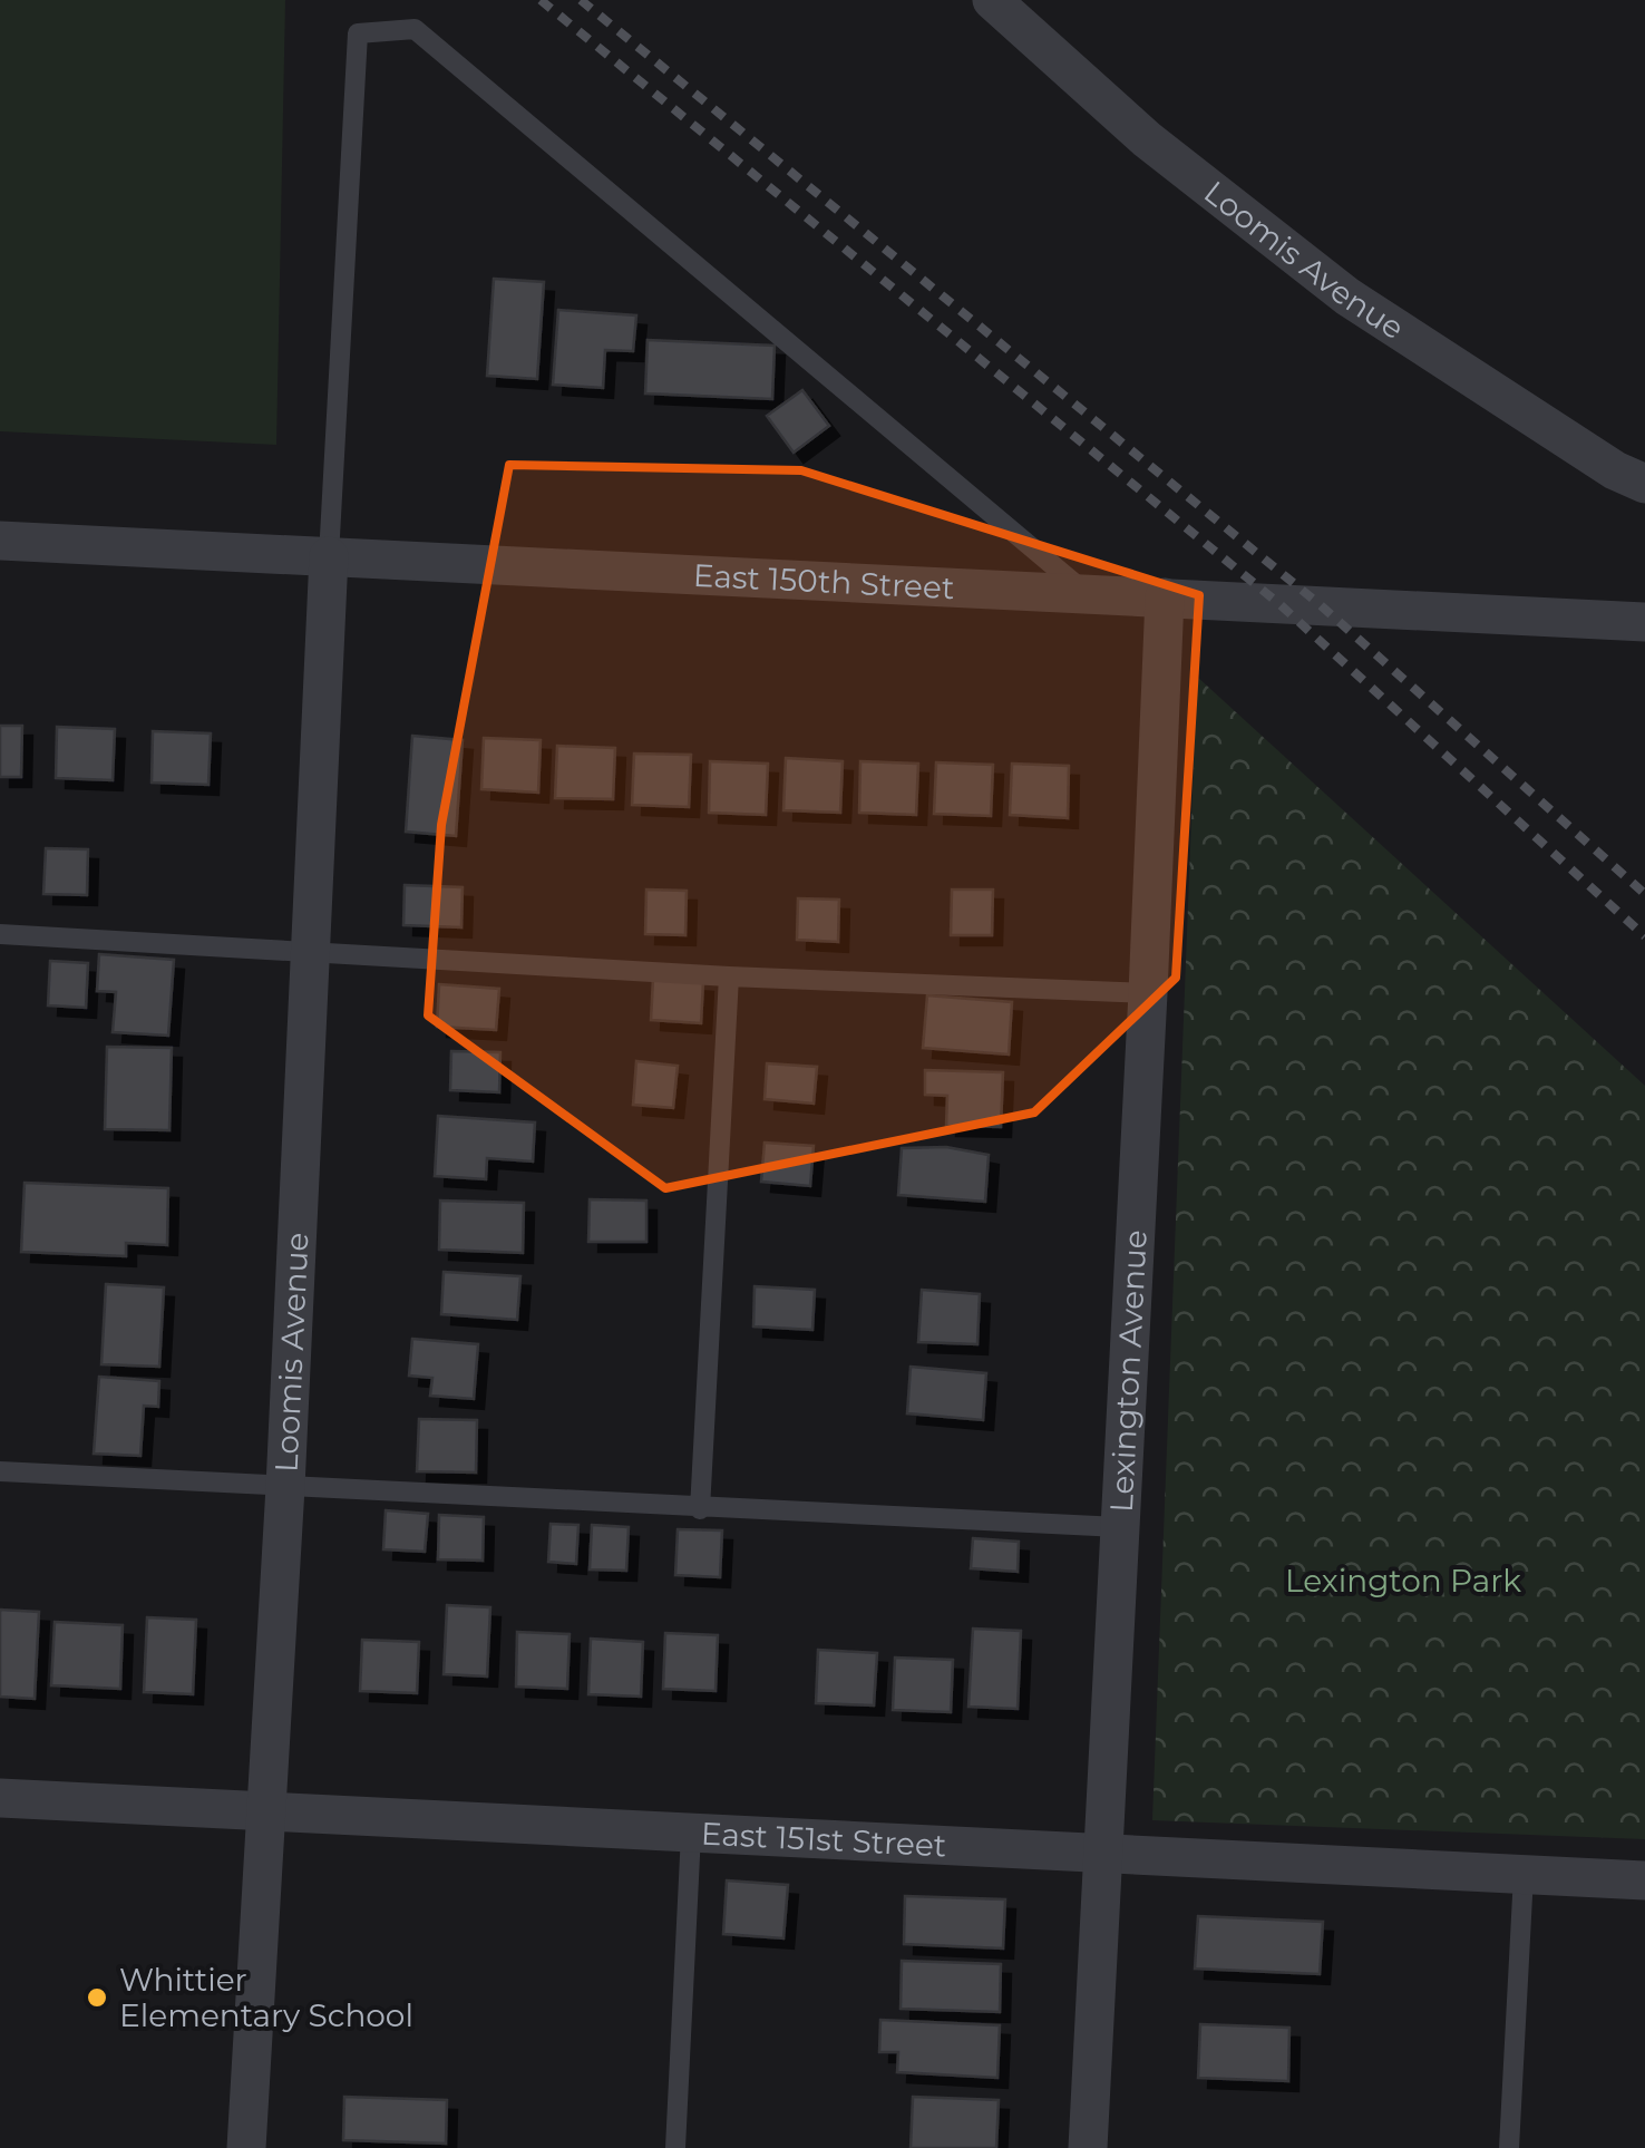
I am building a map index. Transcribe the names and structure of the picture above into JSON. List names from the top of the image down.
{
  "streets": {
    "street": [
      "Loomis Avenue",
      "East 150th Street",
      "Lexington Avenue",
      "East 151st Street"
    ]
  },
  "crossings": [
    ["Loomis Avenue", "East 150th Street"],
    ["Loomis Avenue", "East 151st Street"],
    ["East 150th Street", "Lexington Avenue"],
    ["Lexington Avenue", "East 151st Street"]
  ],
  "parks": ["Lexington Park"],
  "places": ["Whittier Elementary School"]
}
